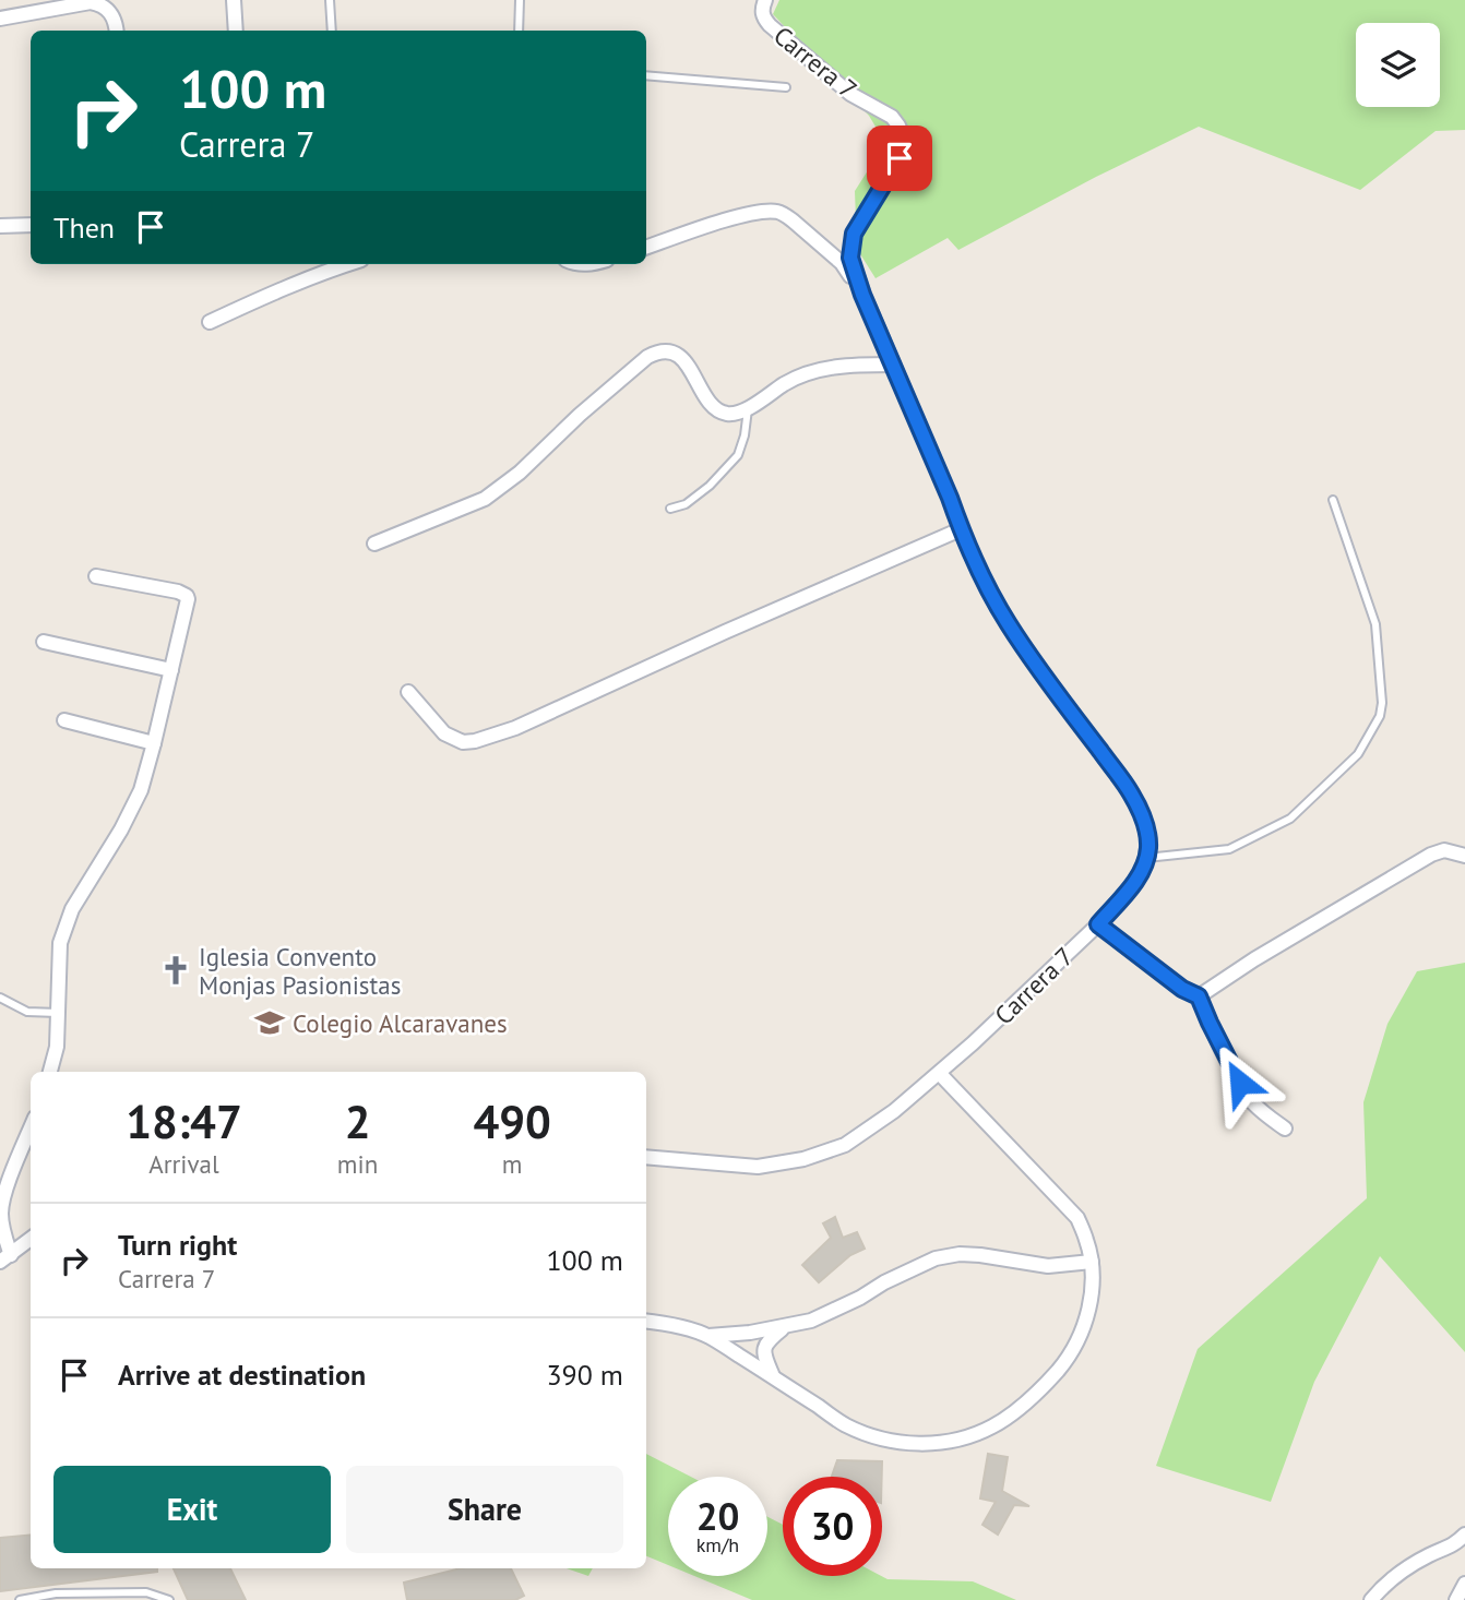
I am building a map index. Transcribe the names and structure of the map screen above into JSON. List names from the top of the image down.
{
  "streets": {
    "street": ["Carrera 7"]
  },
  "places": {
    "church": ["Iglesia Convento Monjas Pasionistas"],
    "school or university": ["Colegio Alcaravanes"]
  },
  "page": {
    "turn": ["100 m", "Carrera 7"],
    "then": "Then",
    "eta": [
      "18:47",
      "Arrival",
      "2",
      "min",
      "490",
      "m"
    ],
    "list": [
      {
        "name": "Turn right",
        "note": "Carrera 7",
        "value": "100 m"
      },
      {
        "name": "Arrive at destination",
        "value": "390 m"
      }
    ],
    "buttons": ["Exit", "Share"],
    "speed": "20 km/h",
    "limit": "30"
  }
}
